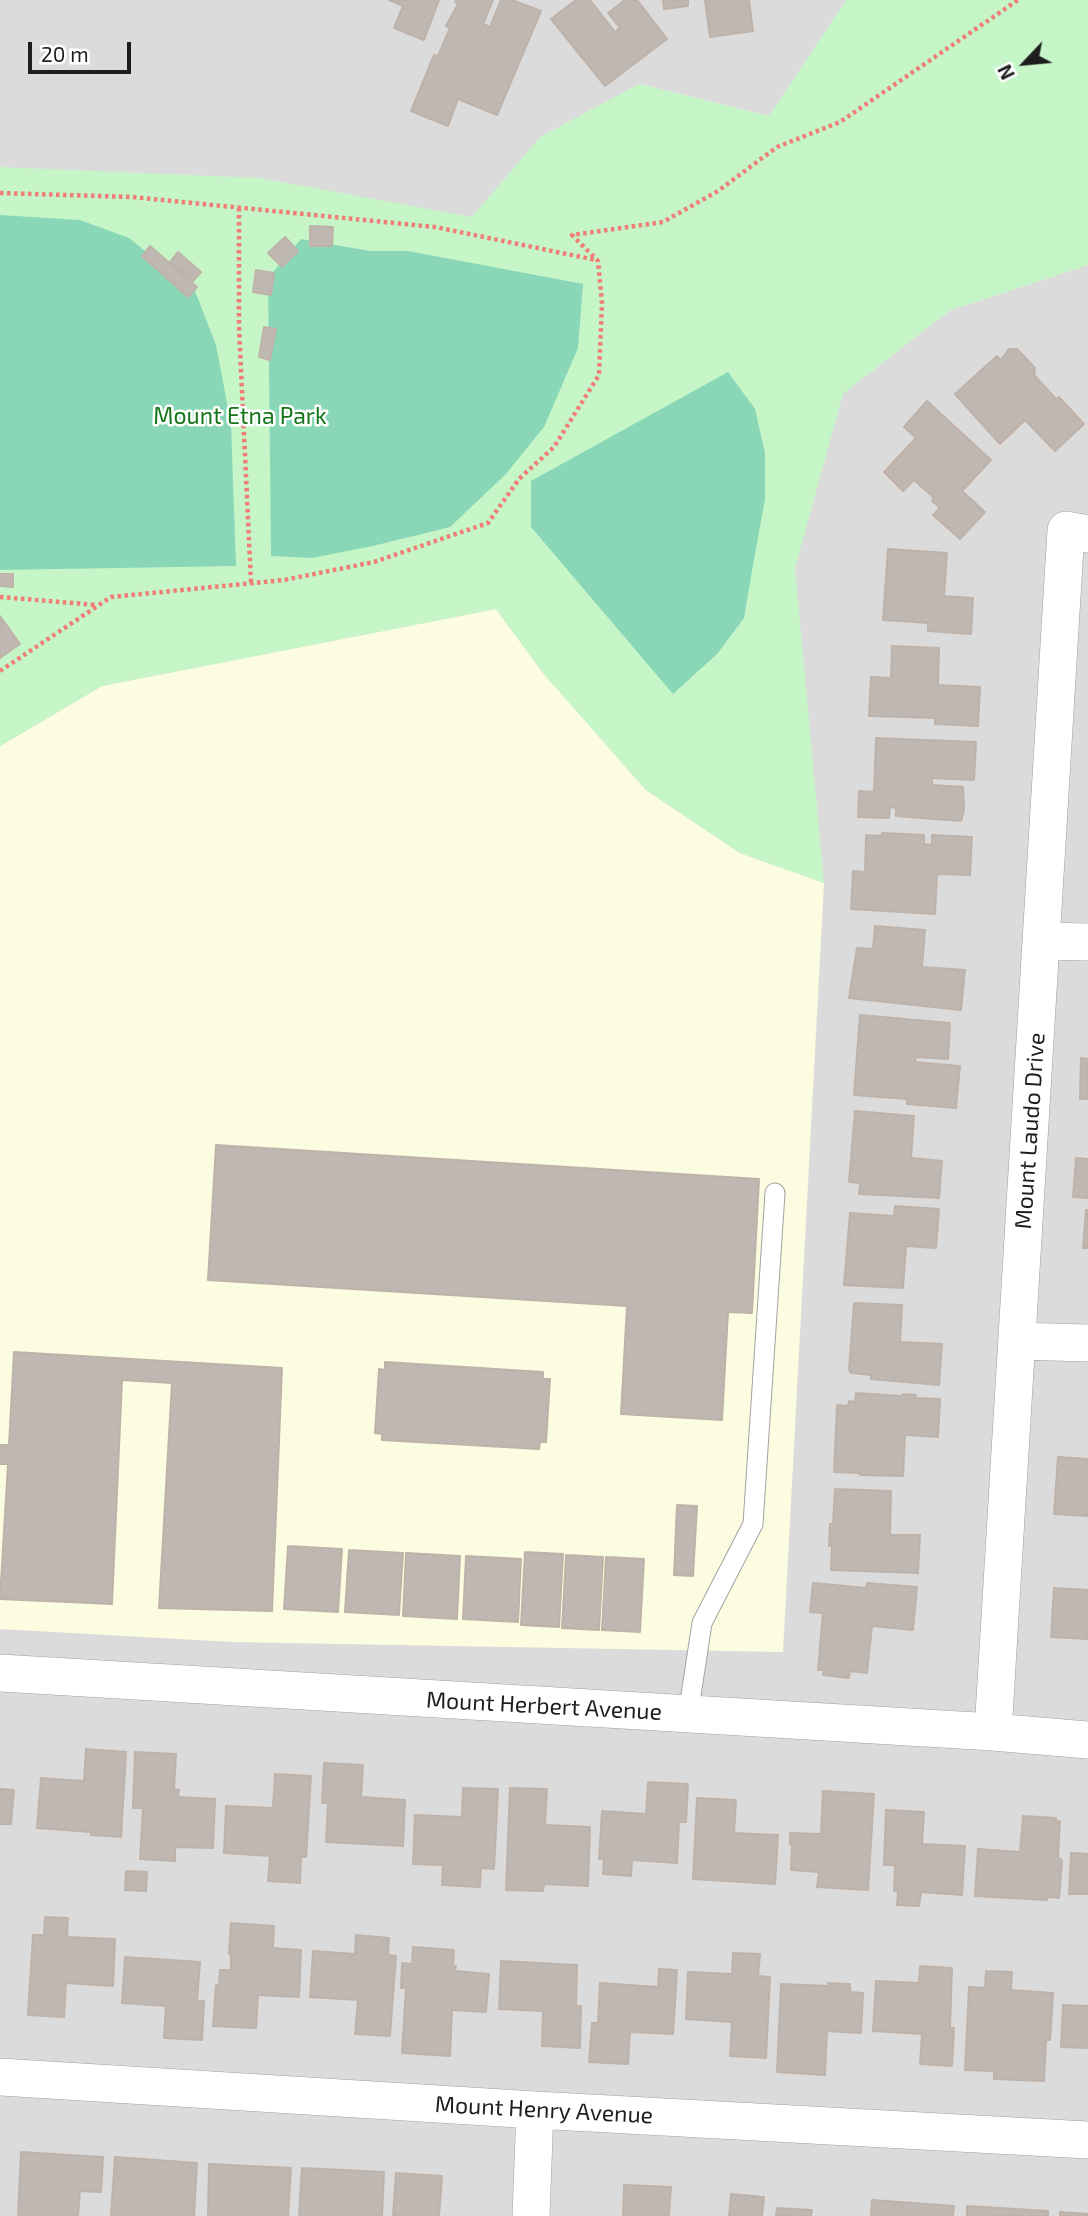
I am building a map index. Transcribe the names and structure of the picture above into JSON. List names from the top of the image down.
{
  "streets": {
    "street": ["Mount Laudo Drive", "Mount Herbert Avenue", "Mount Henry Avenue"]
  },
  "crossings": [
    ["Mount Laudo Drive", "Mount Herbert Avenue"]
  ],
  "parks": ["Mount Etna Park"],
  "scale_bar": "20 m",
  "north": "bottom left"
}
